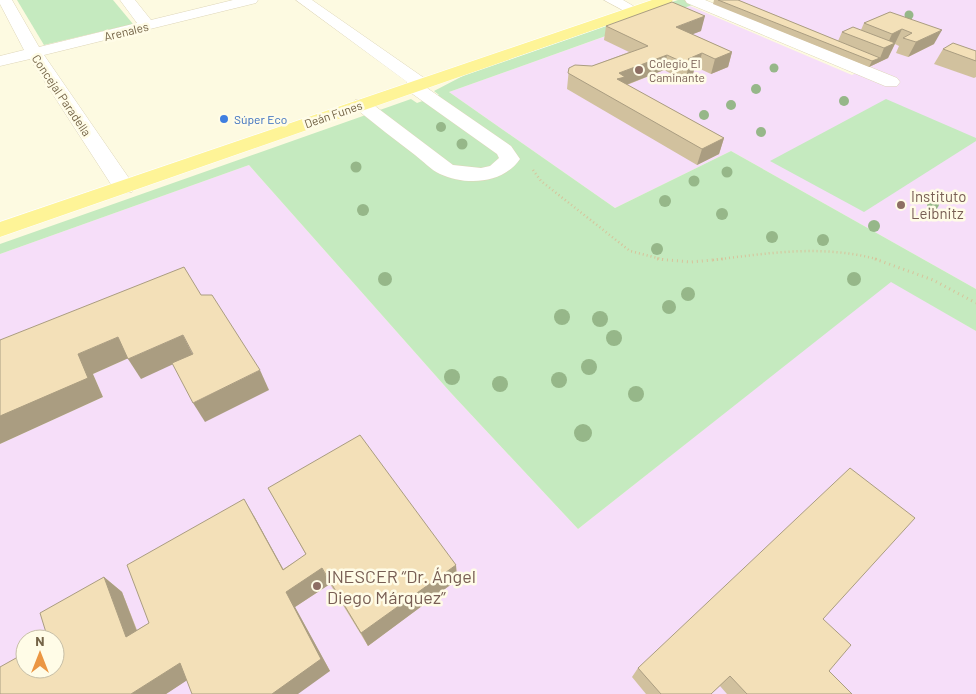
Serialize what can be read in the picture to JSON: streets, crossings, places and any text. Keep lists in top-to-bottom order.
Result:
{
  "streets": {
    "main road": ["Deán Funes"],
    "street": ["Arenales", "Concejal Paradella"]
  },
  "crossings": [
    ["Arenales", "Concejal Paradella"],
    ["Concejal Paradella", "Deán Funes"]
  ],
  "places": [
    "Colegio El Caminante",
    "Súper Eco",
    "Instituto Leibnitz",
    "INESCER “Dr. Ángel Diego Márquez”"
  ],
  "north": "top"
}
